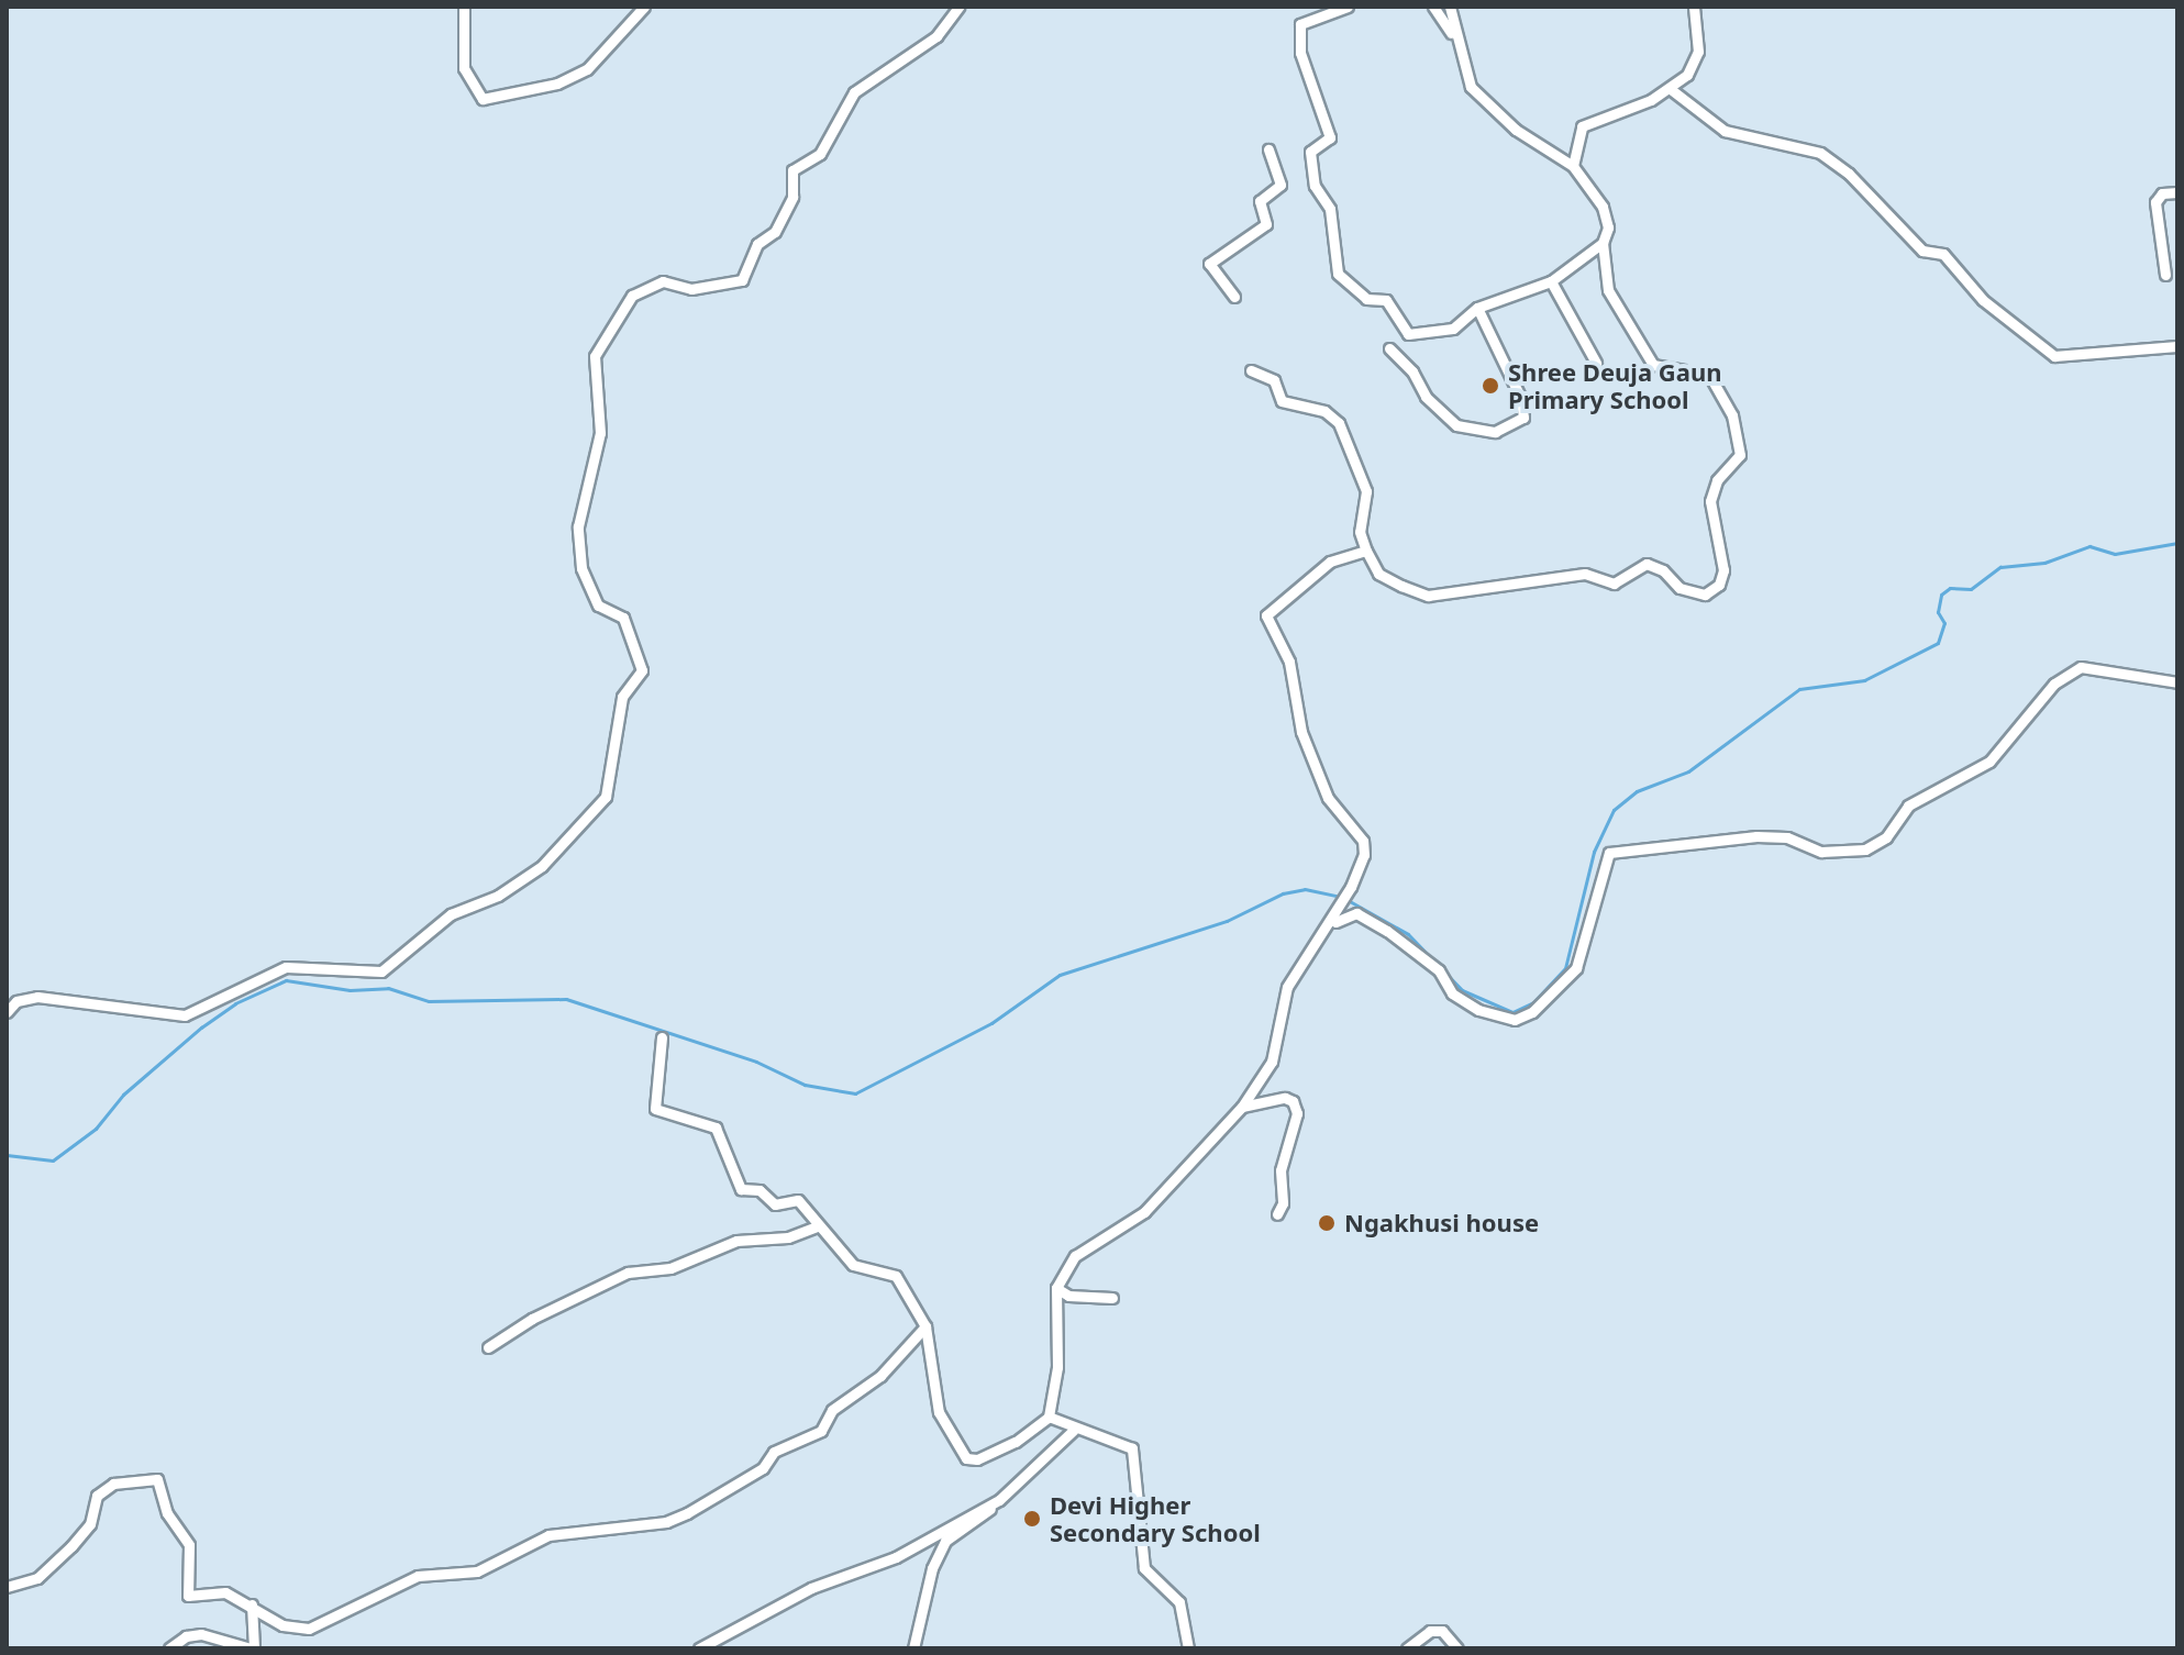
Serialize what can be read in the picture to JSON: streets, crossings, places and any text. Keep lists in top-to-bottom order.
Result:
{
  "places": ["Shree Deuja Gaun Primary School", "Ngakhusi house", "Devi Higher Secondary School"]
}
